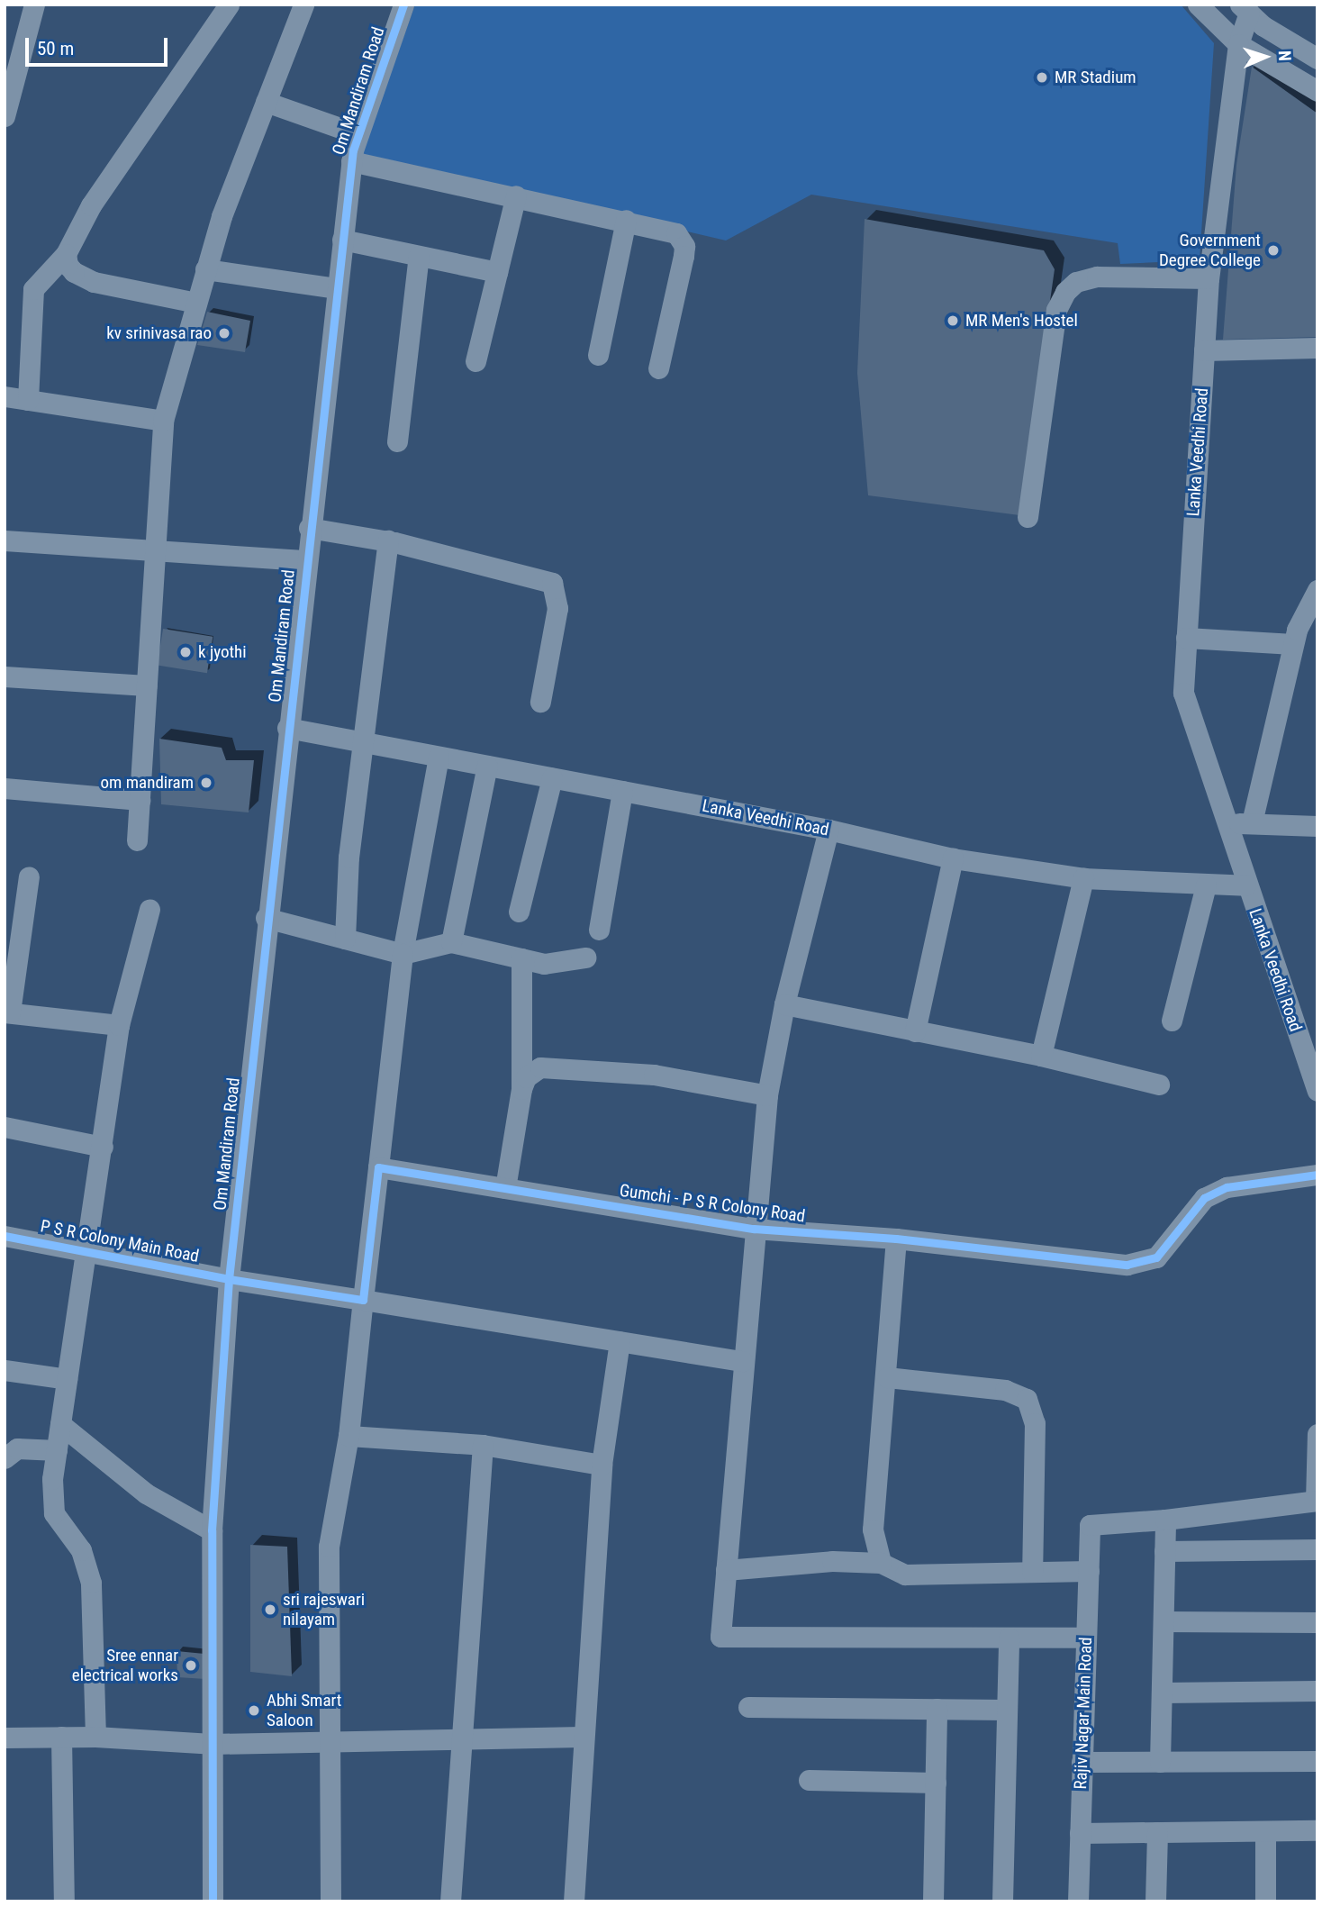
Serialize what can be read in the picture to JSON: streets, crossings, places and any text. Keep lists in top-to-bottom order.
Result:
{
  "streets": {
    "street": [
      "Om Mandiram Road",
      "Lanka Veedhi Road",
      "Gumchi - P S R Colony Road",
      "P S R Colony Main Road",
      "Rajiv Nagar Main Road"
    ]
  },
  "crossings": [
    ["Om Mandiram Road", "Lanka Veedhi Road"],
    ["Om Mandiram Road", "P S R Colony Main Road"]
  ],
  "places": [
    "MR Stadium",
    "Government Degree College",
    "MR Men's Hostel",
    "kv srinivasa rao",
    "k jyothi",
    "om mandiram",
    "sri rajeswari nilayam",
    "Sree ennar electrical works",
    "Abhi Smart Saloon"
  ],
  "scale_bar": "50 m",
  "north": "right"
}
